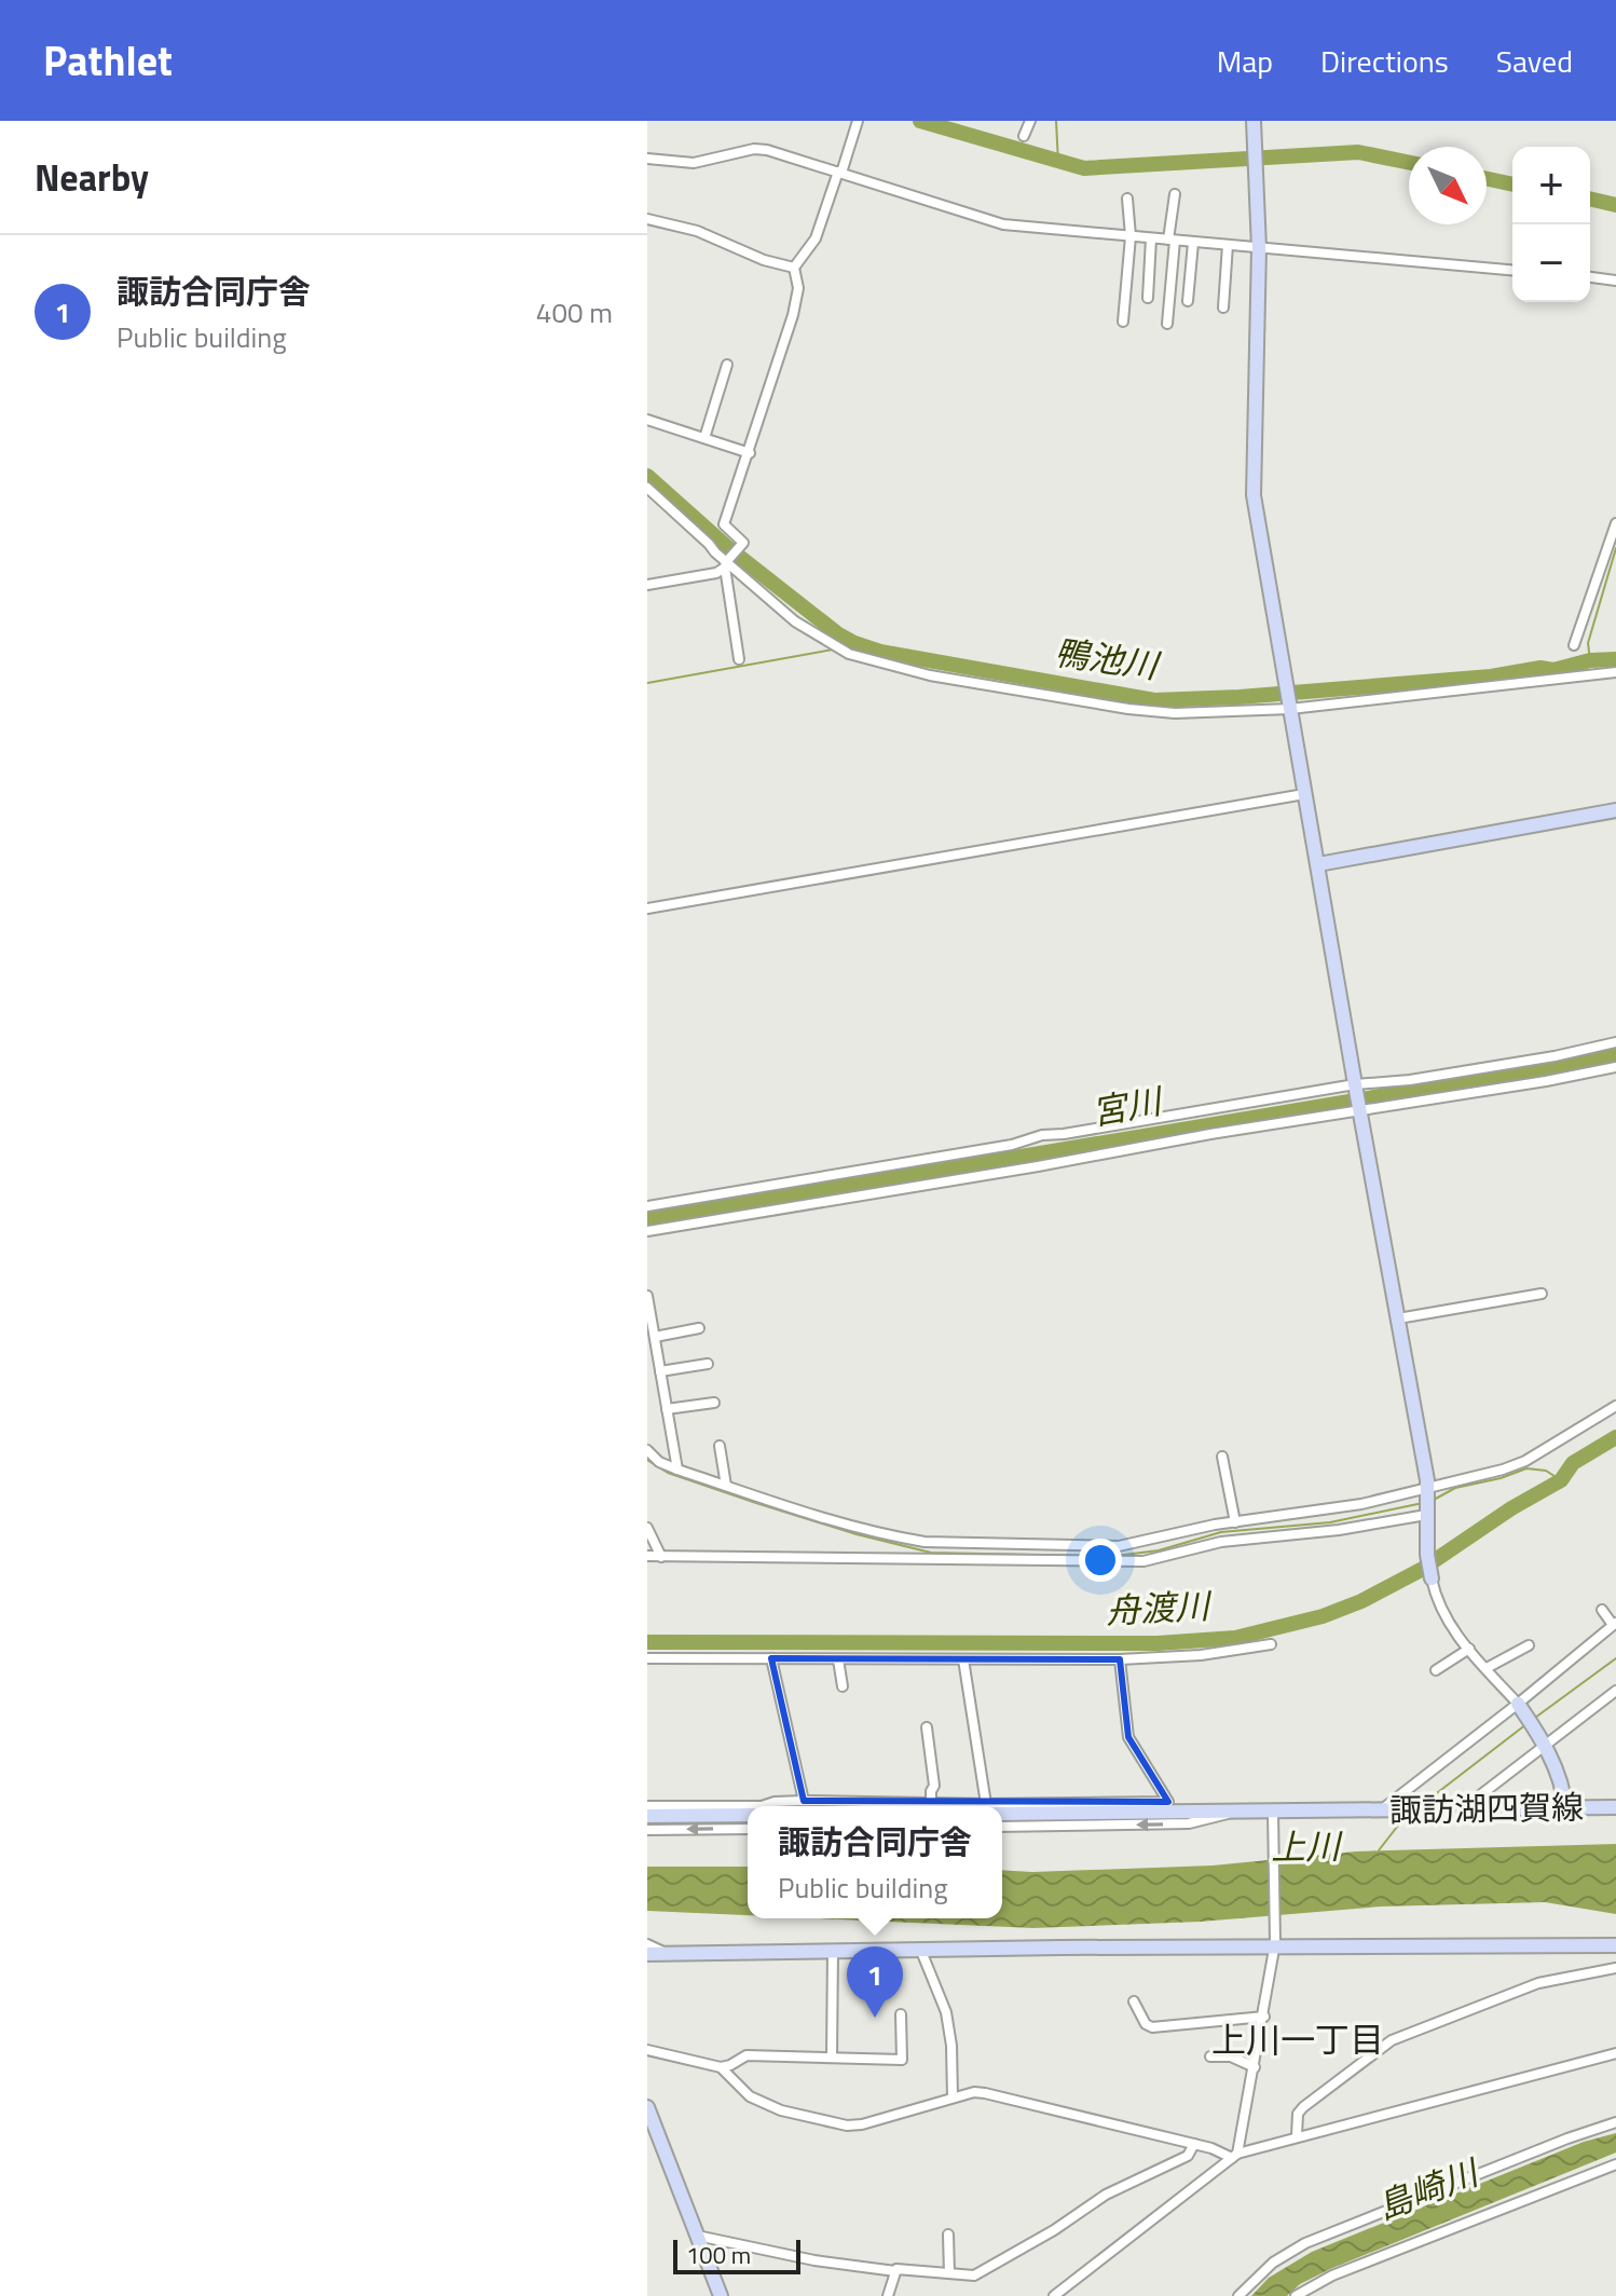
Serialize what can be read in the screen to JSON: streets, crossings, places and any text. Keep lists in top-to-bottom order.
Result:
{
  "streets": {
    "street": ["諏訪湖四賀線"]
  },
  "districts": ["上川一丁目"],
  "water": [
    "鴨池川",
    "宮川",
    "舟渡川",
    "上川",
    "島崎川"
  ],
  "scale_bar": "100 m",
  "north": "bottom right",
  "page": {
    "header": "Pathlet",
    "nav": ["Map", "Directions", "Saved"],
    "heading": "Nearby",
    "map_buttons": ["+", "−"],
    "list": [
      {
        "mark": "1",
        "name": "諏訪合同庁舎",
        "note": "Public building",
        "value": "400 m"
      }
    ],
    "popup": ["諏訪合同庁舎", "Public building"],
    "pins": "1",
    "scale": "100 m"
  }
}
